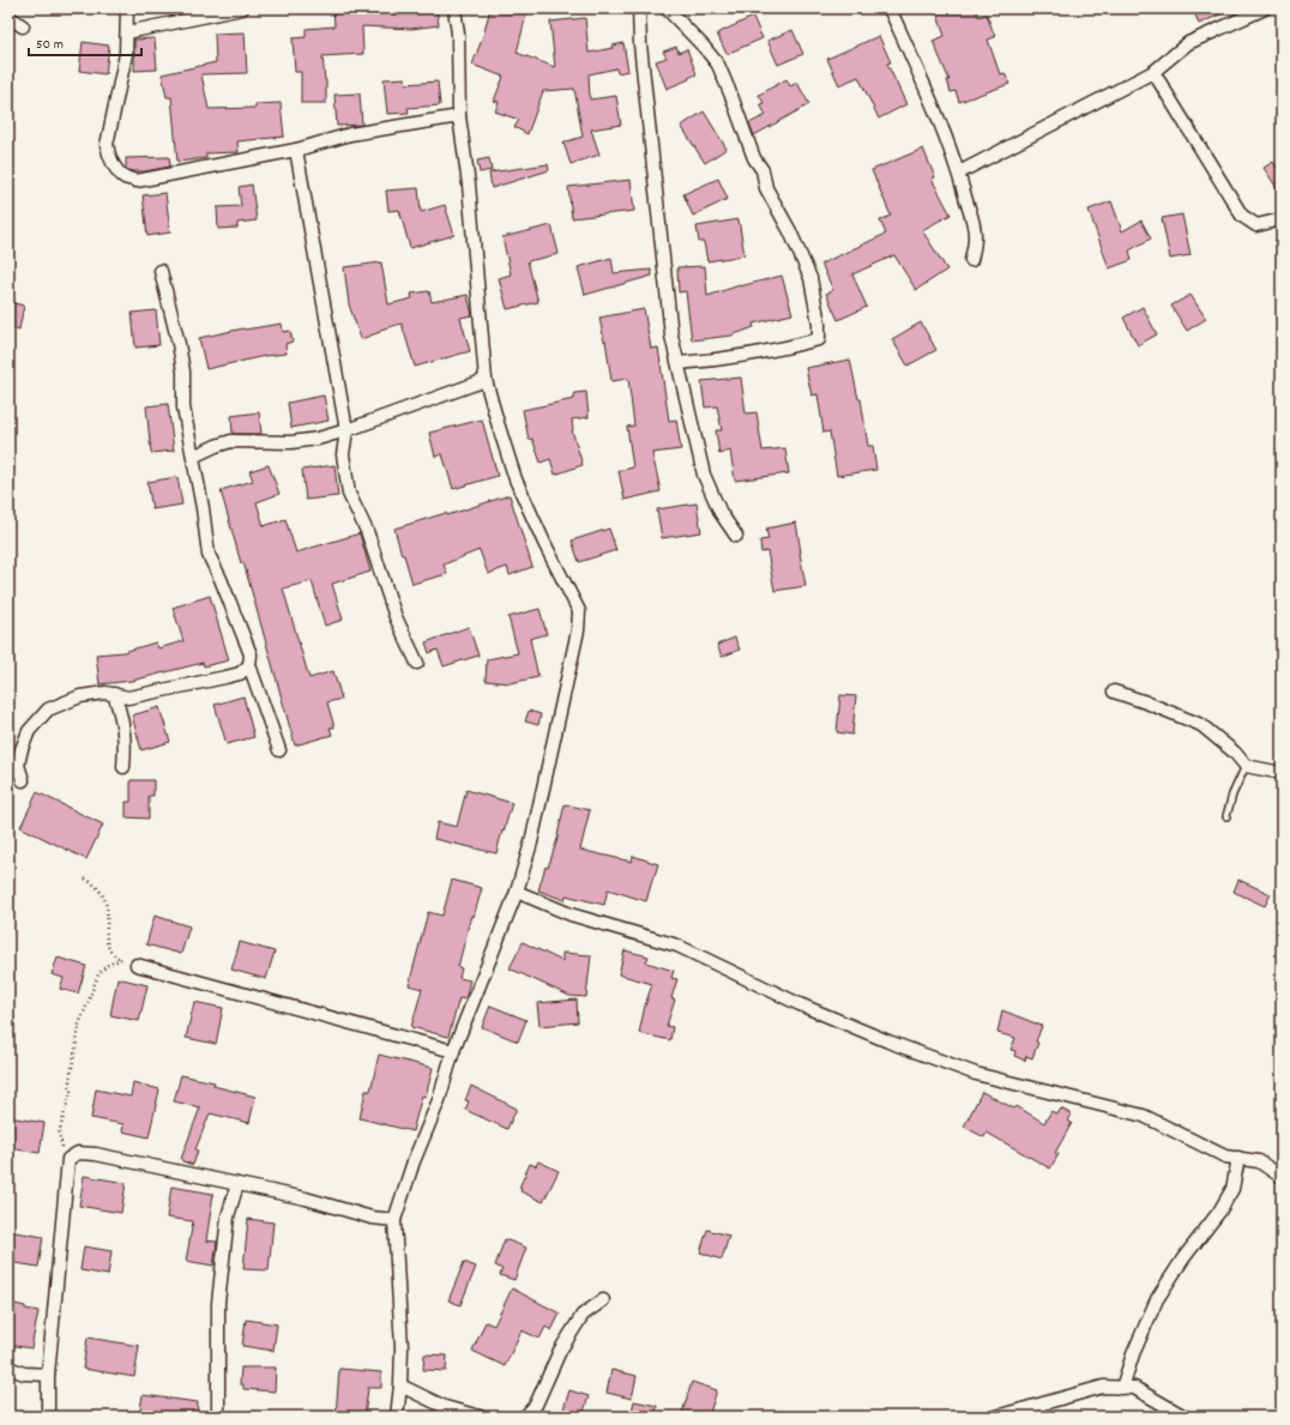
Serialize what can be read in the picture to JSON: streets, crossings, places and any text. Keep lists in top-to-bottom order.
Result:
{
  "scale_bar": "50 m"
}
